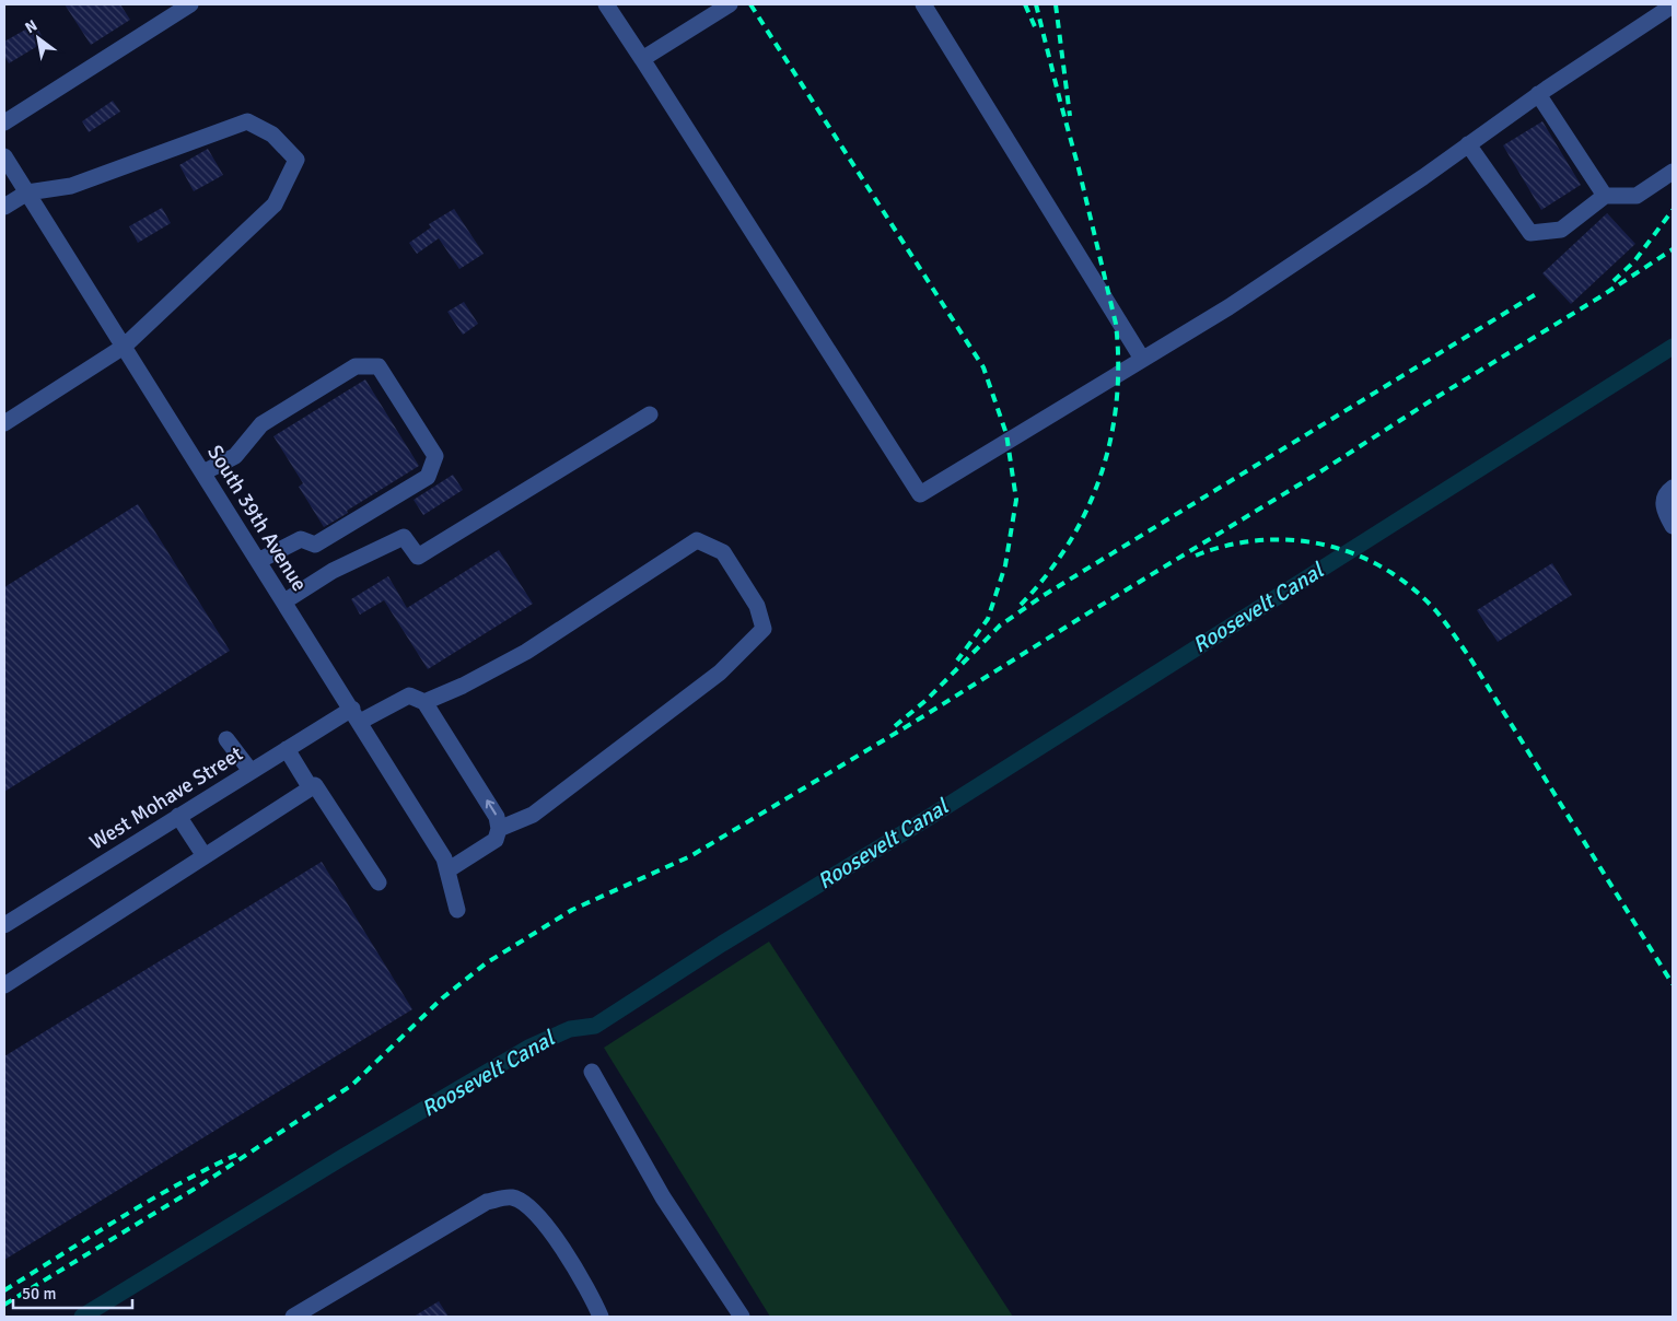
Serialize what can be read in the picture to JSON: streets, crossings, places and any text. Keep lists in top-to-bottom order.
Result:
{
  "streets": {
    "street": ["South 39th Avenue", "West Mohave Street"]
  },
  "crossings": [
    ["South 39th Avenue", "West Mohave Street"]
  ],
  "water": ["Roosevelt Canal"],
  "scale_bar": "50 m",
  "north": "top left"
}
